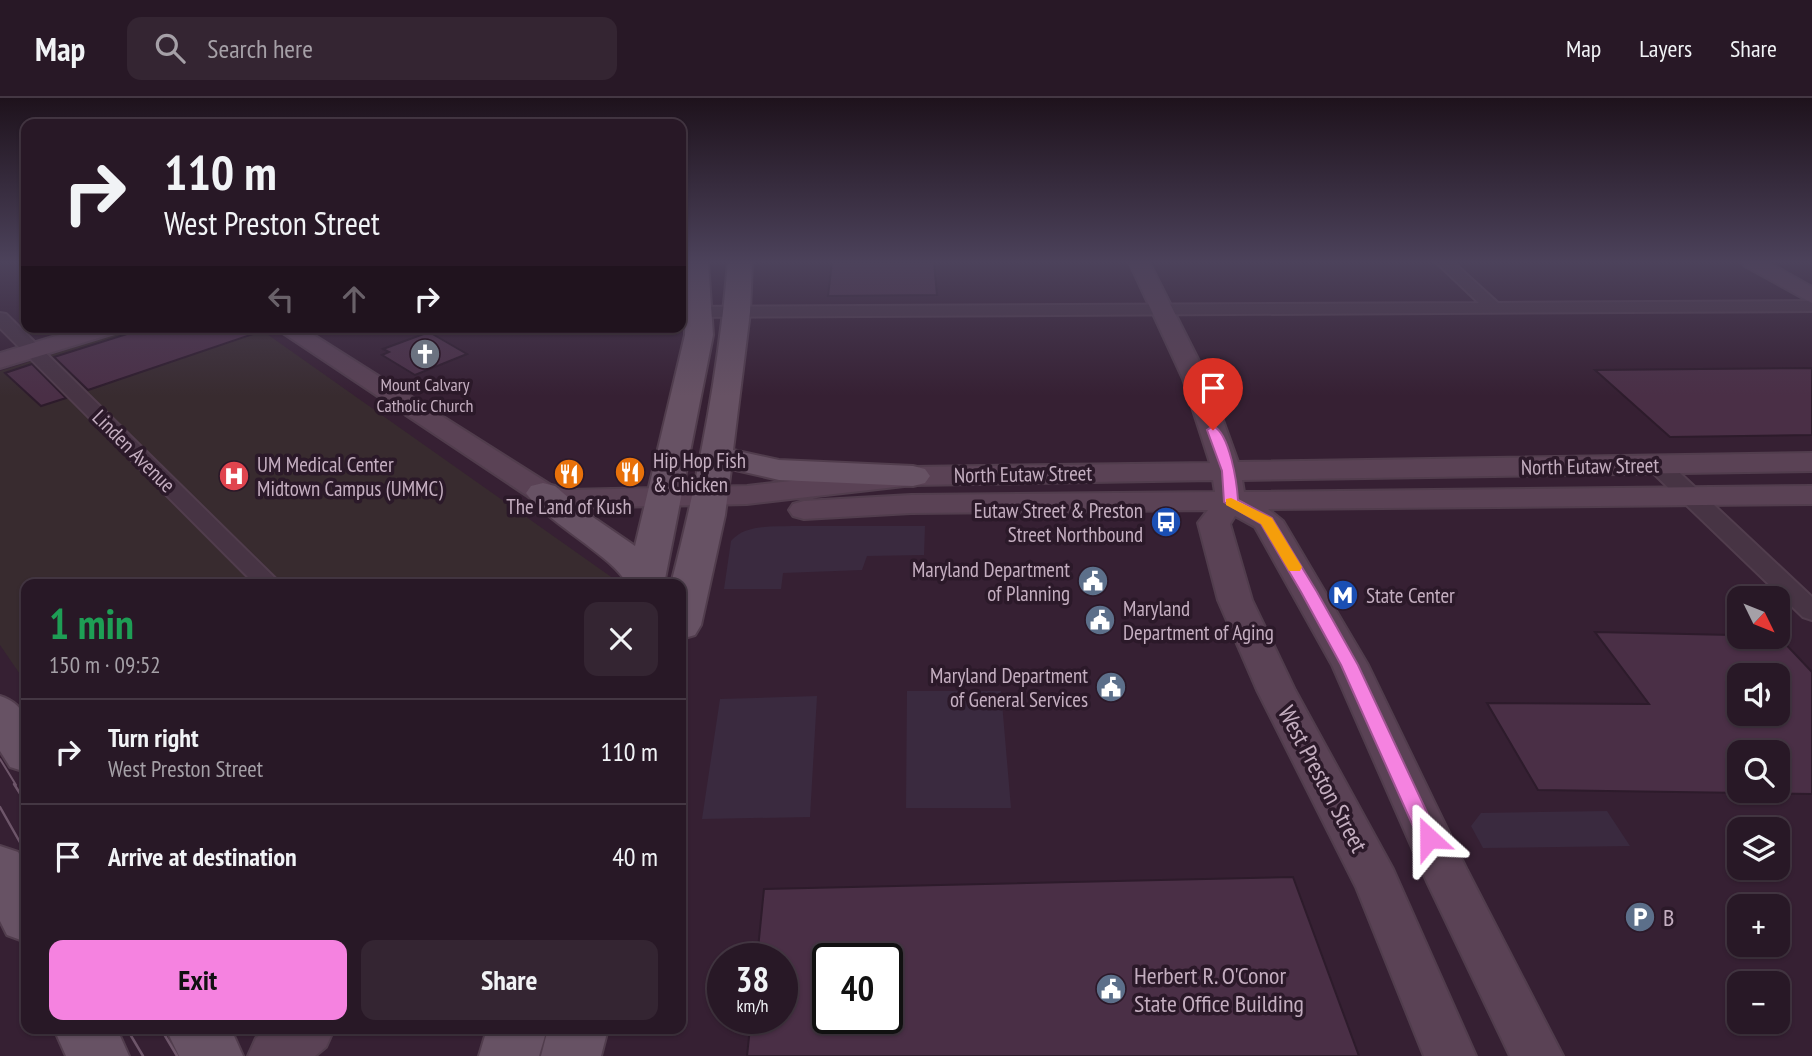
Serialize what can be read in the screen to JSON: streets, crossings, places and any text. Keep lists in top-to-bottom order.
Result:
{
  "streets": {
    "street": ["Linden Avenue", "North Eutaw Street", "West Preston Street"]
  },
  "crossings": [
    ["North Eutaw Street", "West Preston Street"]
  ],
  "places": {
    "church": ["Mount Calvary Catholic Church"],
    "restaurant": ["Hip Hop Fish & Chicken", "The Land of Kush"],
    "hospital": ["UM Medical Center Midtown Campus (UMMC)"],
    "bus stop": ["Eutaw Street & Preston Street Northbound"],
    "public building": [
      "Maryland Department of Planning",
      "Maryland Department of Aging",
      "Maryland Department of General Services",
      "Herbert R. O'Conor State Office Building"
    ],
    "metro station": ["State Center"],
    "parking": ["B"]
  },
  "north": "bottom right",
  "page": {
    "header": "Map",
    "search": "Search here",
    "nav": ["Map", "Layers", "Share"],
    "turn": ["110 m", "West Preston Street"],
    "heading": ["1 min", "150 m · 09:52"],
    "map_buttons": ["+", "−"],
    "list": [
      {
        "name": "Turn right",
        "note": "West Preston Street",
        "value": "110 m"
      },
      {
        "name": "Arrive at destination",
        "value": "40 m"
      }
    ],
    "buttons": ["Exit", "Share"],
    "speed": "38 km/h",
    "limit": "40"
  }
}
